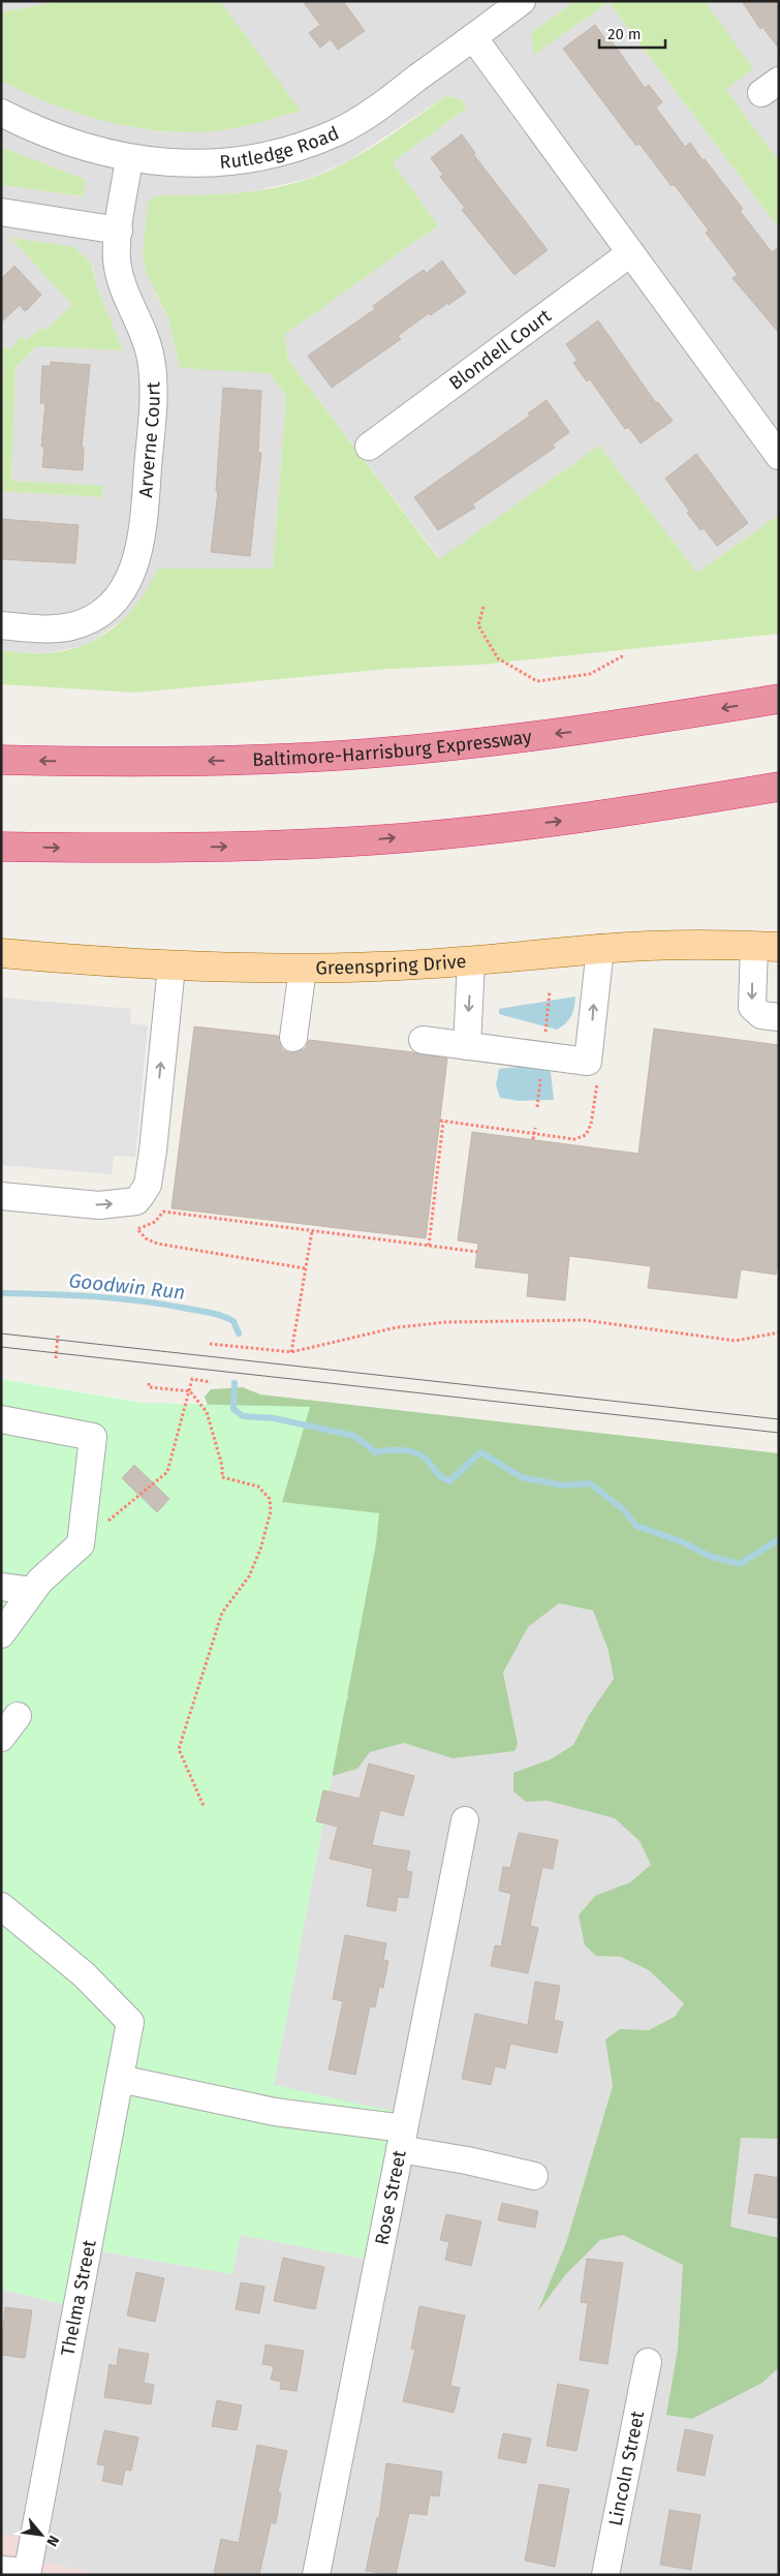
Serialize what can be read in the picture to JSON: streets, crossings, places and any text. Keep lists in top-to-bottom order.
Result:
{
  "streets": {
    "highway": ["Baltimore-Harrisburg Expressway"],
    "main road": ["Greenspring Drive"],
    "street": [
      "Rutledge Road",
      "Blondell Court",
      "Arverne Court",
      "Rose Street",
      "Thelma Street",
      "Lincoln Street"
    ]
  },
  "crossings": [
    ["Rutledge Road", "Arverne Court"]
  ],
  "water": ["Goodwin Run"],
  "scale_bar": "20 m",
  "north": "bottom right"
}
